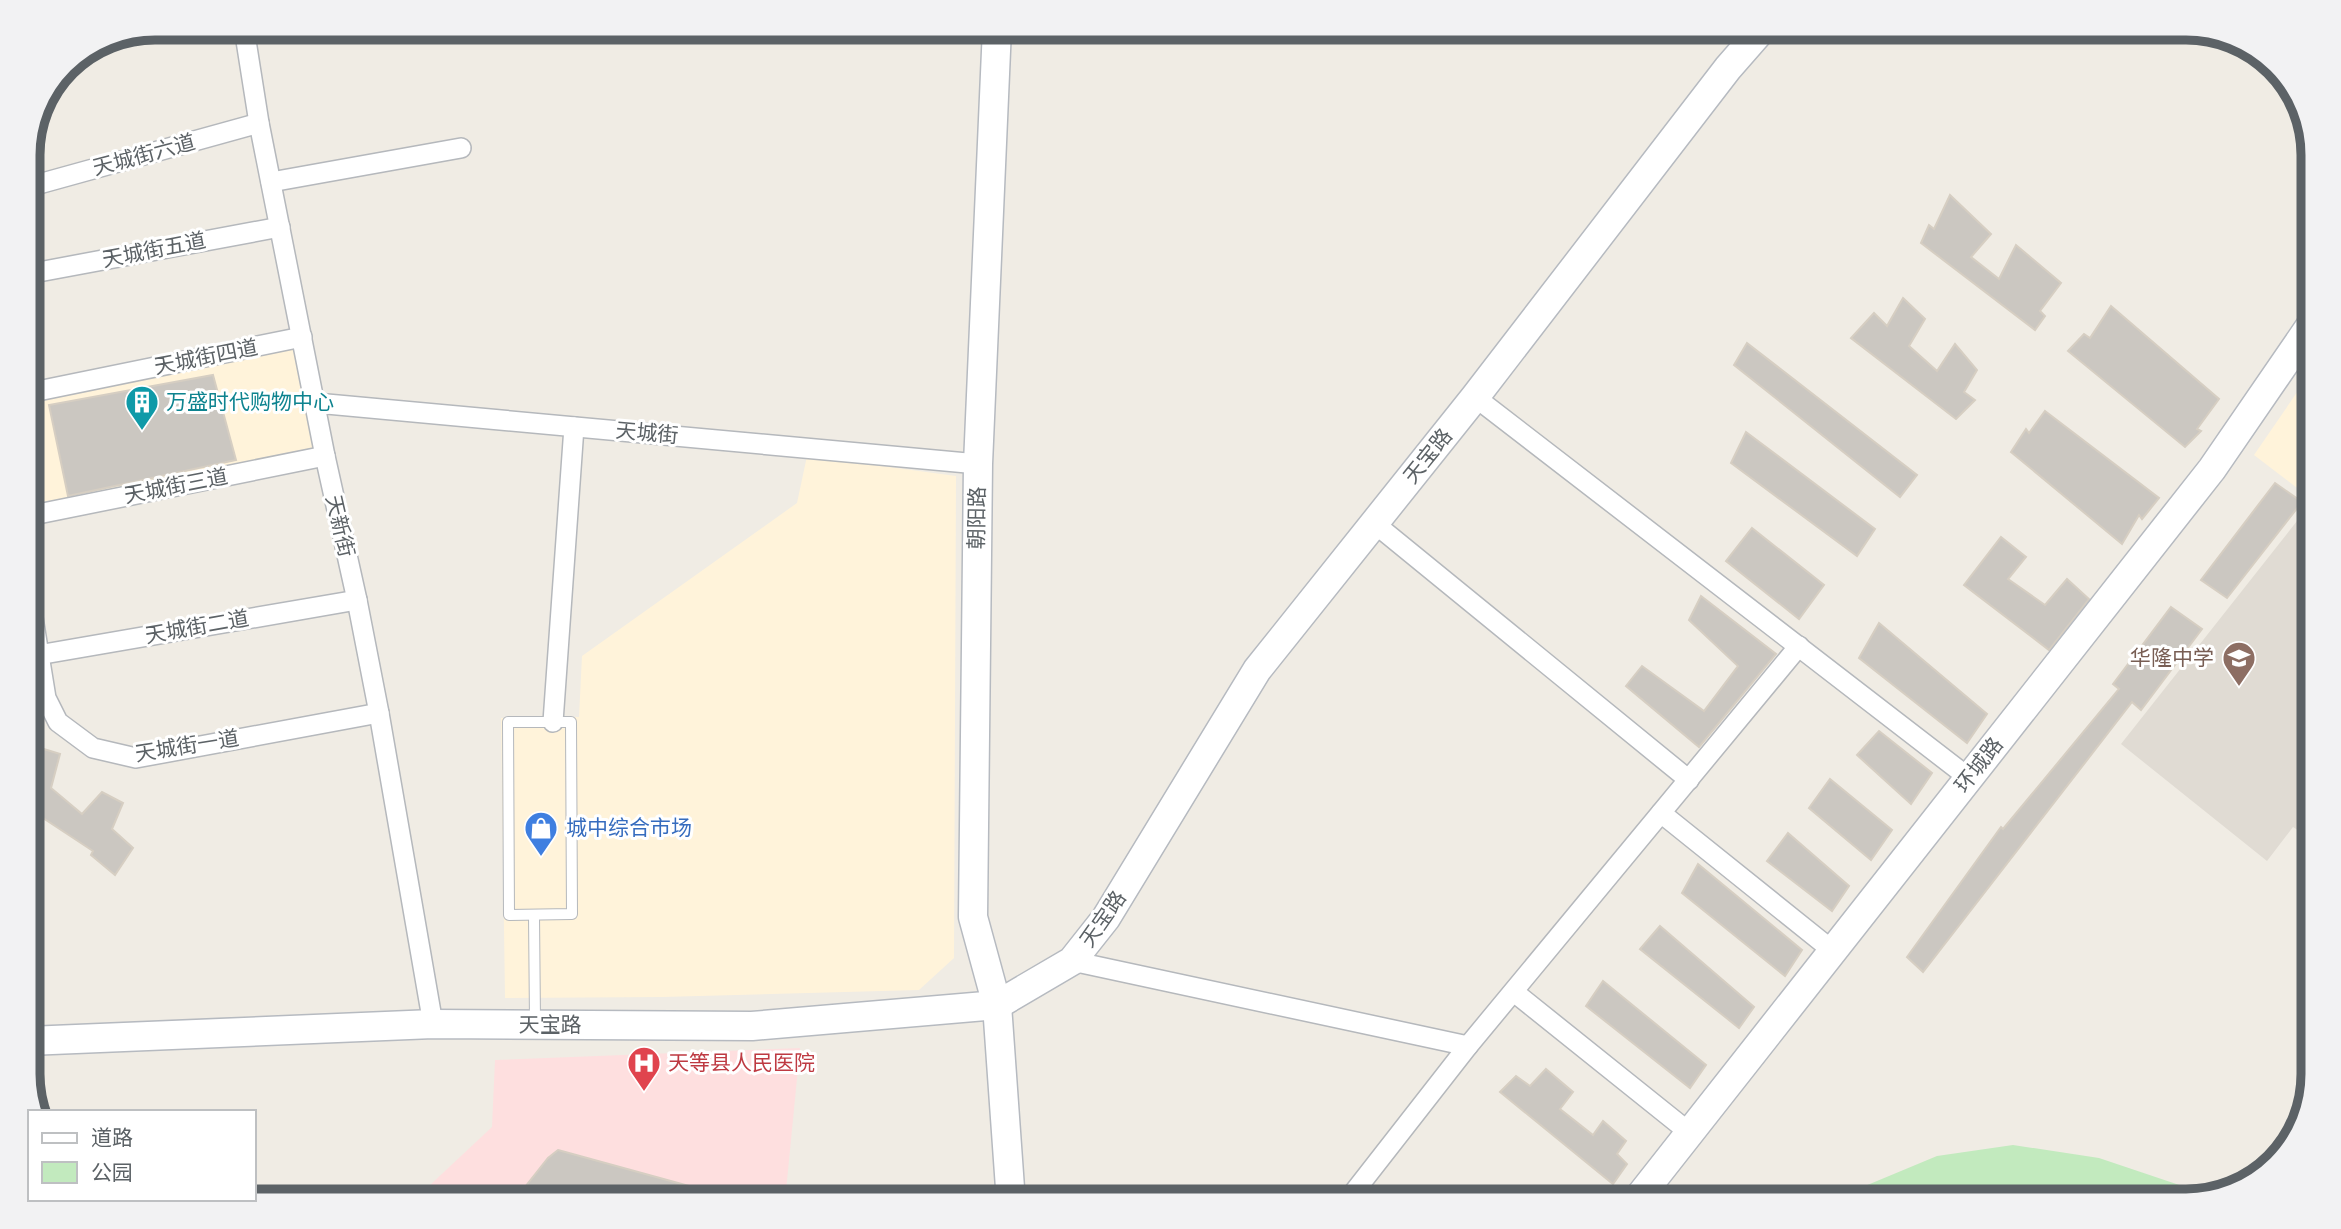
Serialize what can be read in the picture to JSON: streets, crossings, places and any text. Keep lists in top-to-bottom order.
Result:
{
  "streets": {
    "main road": ["天宝路", "朝阳路", "环城路"],
    "street": [
      "天城街六道",
      "天城街五道",
      "天城街四道",
      "天城街",
      "天城街三道",
      "天新街",
      "天城街二道",
      "天城街一道"
    ]
  },
  "crossings": [
    ["天城街六道", "天新街"],
    ["天城街五道", "天新街"],
    ["天城街四道", "天新街"],
    ["天城街", "朝阳路"],
    ["天城街", "天新街"],
    ["天宝路", "朝阳路"],
    ["天宝路", "天新街"],
    ["天城街三道", "天新街"],
    ["天新街", "天城街二道"],
    ["天新街", "天城街一道"]
  ],
  "places": {
    "building": ["万盛时代购物中心"],
    "school or university": ["华隆中学"],
    "shop": ["城中综合市场"],
    "hospital": ["天等县人民医院"]
  },
  "legend": ["道路", "公园"]
}
